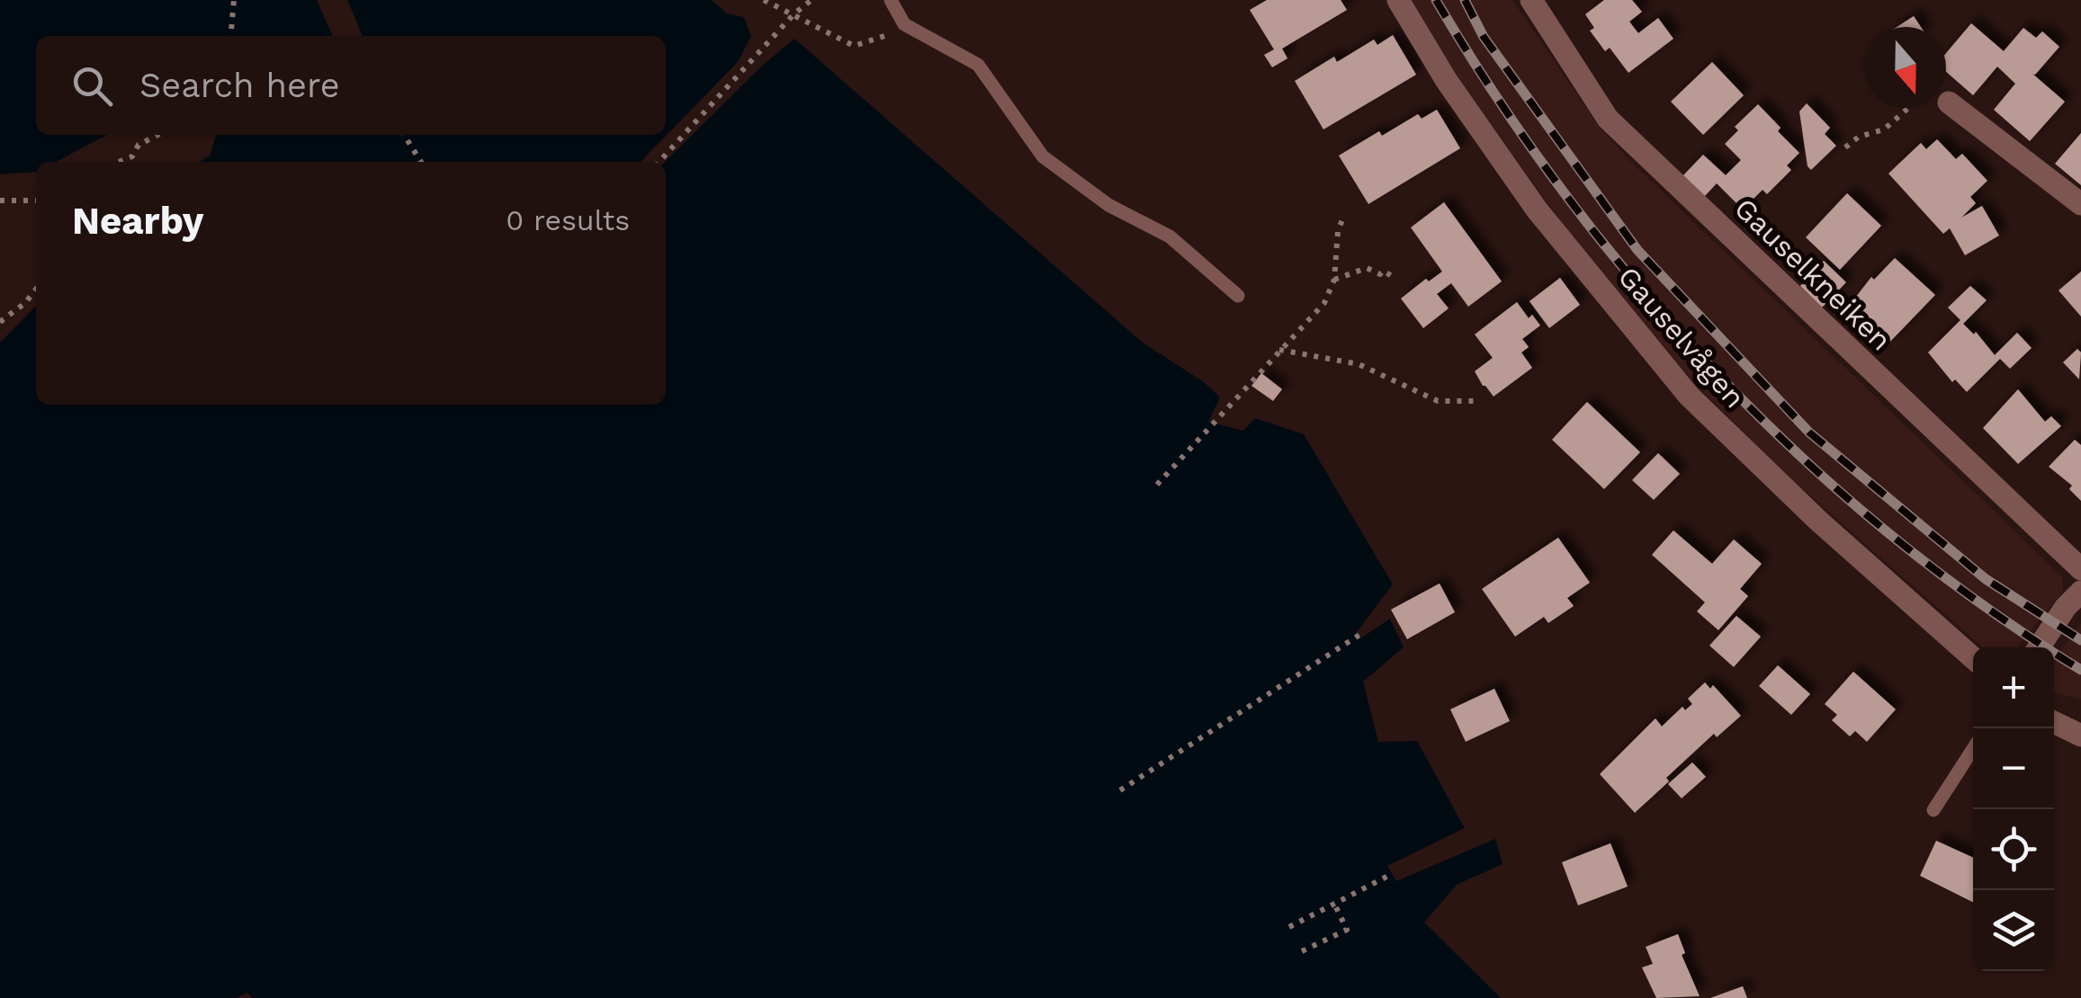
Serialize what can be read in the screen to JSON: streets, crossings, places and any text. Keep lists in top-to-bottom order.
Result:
{
  "streets": {
    "street": ["Gauselkneiken", "Gauselvågen"]
  },
  "north": "bottom",
  "page": {
    "search": "Search here",
    "heading": ["Nearby", "0 results"],
    "map_buttons": ["+", "−"]
  }
}
